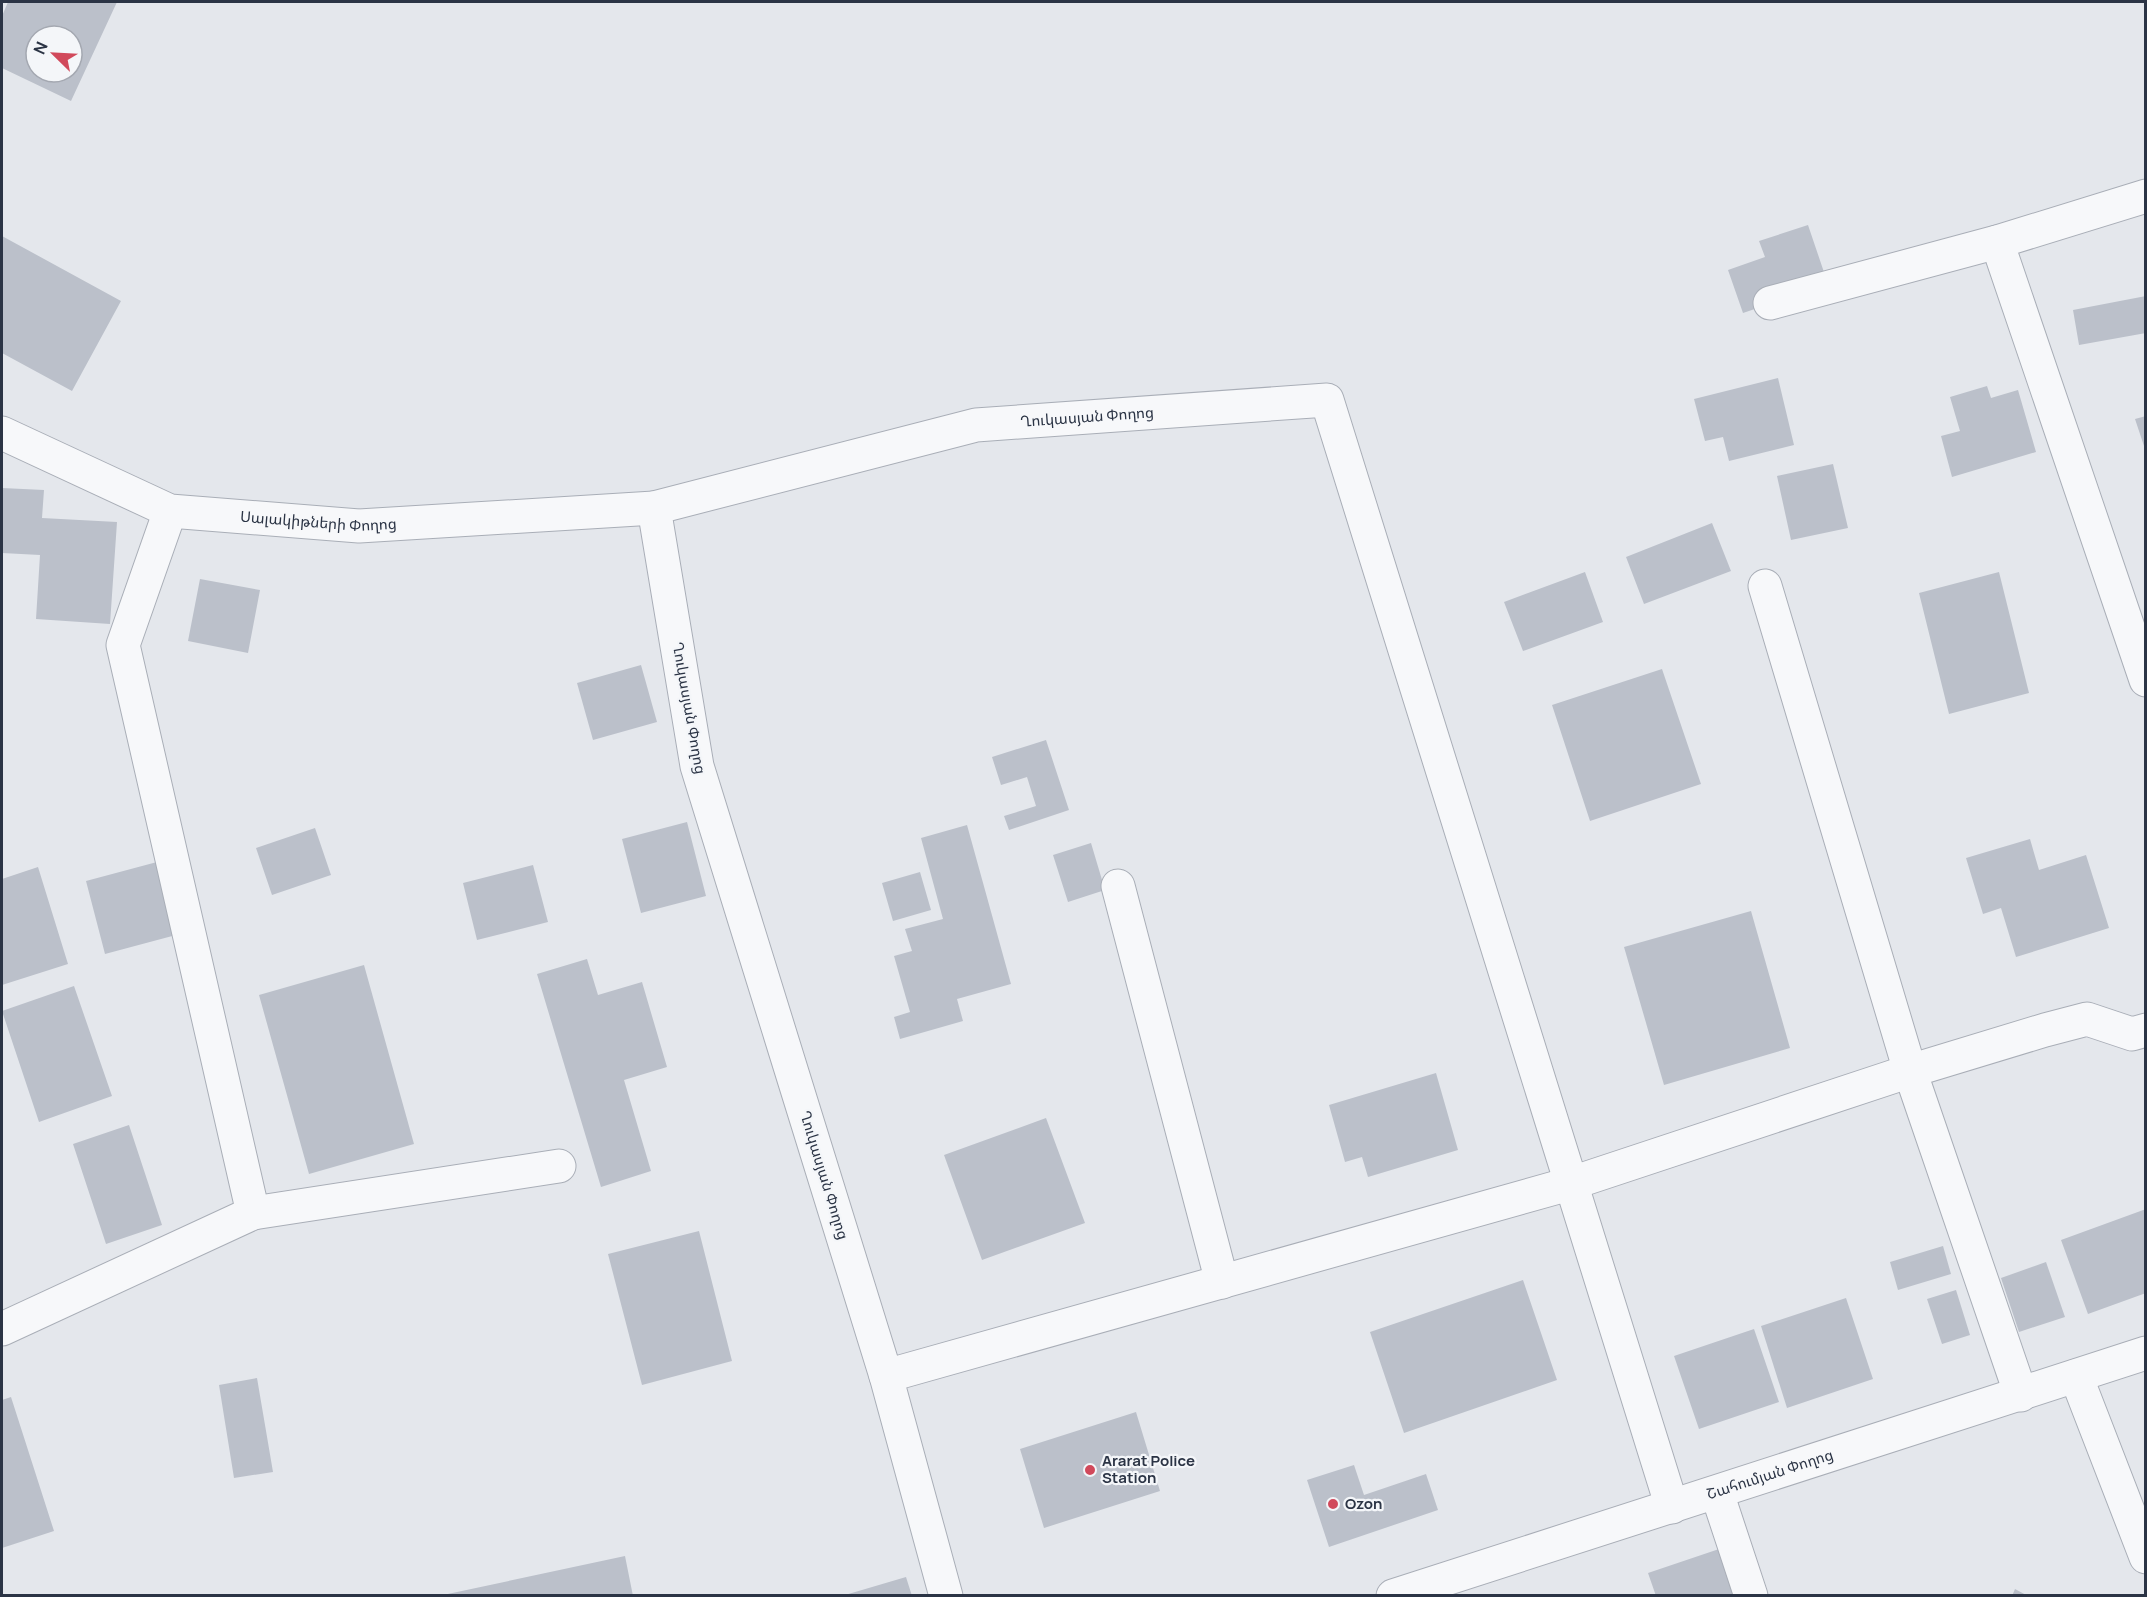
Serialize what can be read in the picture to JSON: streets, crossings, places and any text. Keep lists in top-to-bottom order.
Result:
{
  "streets": {
    "street": ["Ղուկասյան Փողոց", "Սալակիթների Փողոց", "Շահումյան Փողոց"]
  },
  "crossings": [
    ["Ղուկասյան Փողոց", "Սալակիթների Փողոց"]
  ],
  "places": ["Ararat Police Station", "Ozon"],
  "north": "top left"
}
